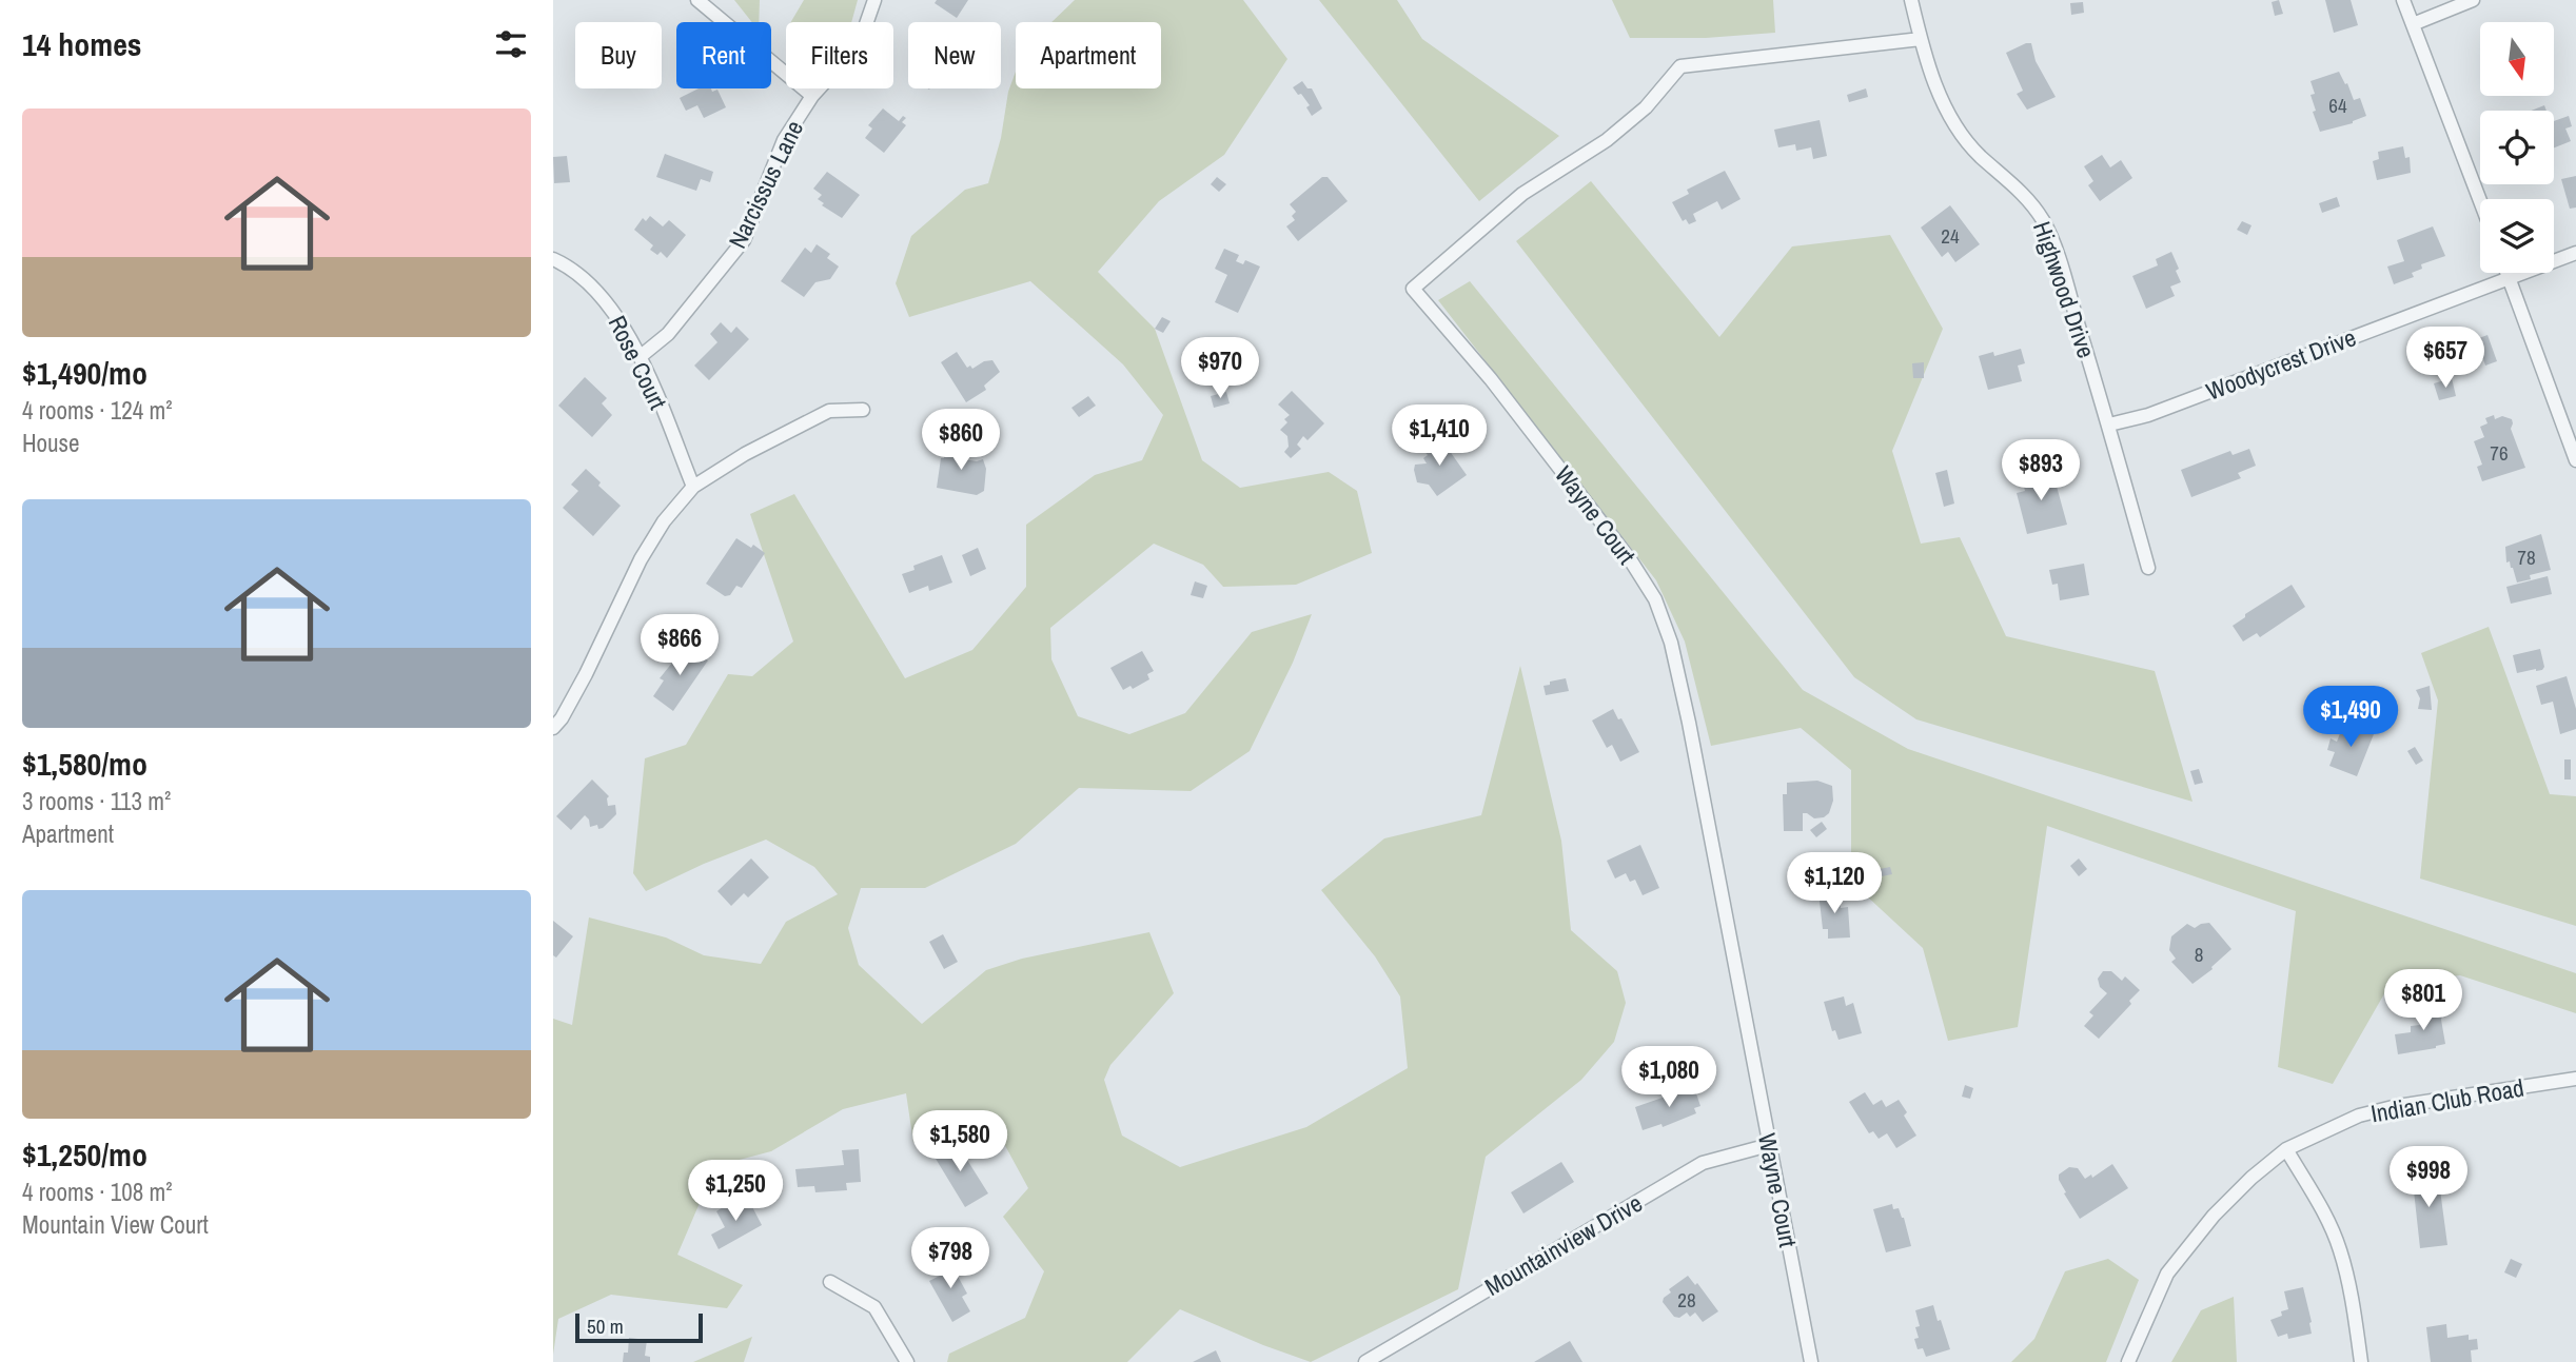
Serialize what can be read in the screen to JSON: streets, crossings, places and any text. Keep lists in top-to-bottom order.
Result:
{
  "streets": {
    "street": [
      "Narcissus Lane",
      "Highwood Drive",
      "Rose Court",
      "Woodycrest Drive",
      "Wayne Court",
      "Indian Club Road",
      "Mountainview Drive"
    ]
  },
  "crossings": [
    ["Narcissus Lane", "Rose Court"],
    ["Highwood Drive", "Woodycrest Drive"],
    ["Highwood Drive", "Wayne Court"],
    ["Wayne Court", "Mountainview Drive"]
  ],
  "house_numbers": [
    "64",
    "24",
    "76",
    "78",
    "8",
    "28"
  ],
  "scale_bar": "50 m",
  "north": "bottom",
  "page": {
    "heading": "14 homes",
    "chip": [
      "Buy",
      "Rent",
      "Filters",
      "New",
      "Apartment"
    ],
    "list": [
      {
        "name": "$1,490/mo",
        "note": "4 rooms · 124 m² · House"
      },
      {
        "name": "$1,580/mo",
        "note": "3 rooms · 113 m² · Apartment"
      },
      {
        "name": "$1,250/mo",
        "note": "4 rooms · 108 m² · Mountain View Court"
      }
    ],
    "price": [
      "$657",
      "$970",
      "$1,410",
      "$860",
      "$893",
      "$866",
      "$1,490",
      "$1,120",
      "$801",
      "$1,080",
      "$1,580",
      "$998",
      "$1,250",
      "$798"
    ],
    "scale": "50 m"
  }
}
